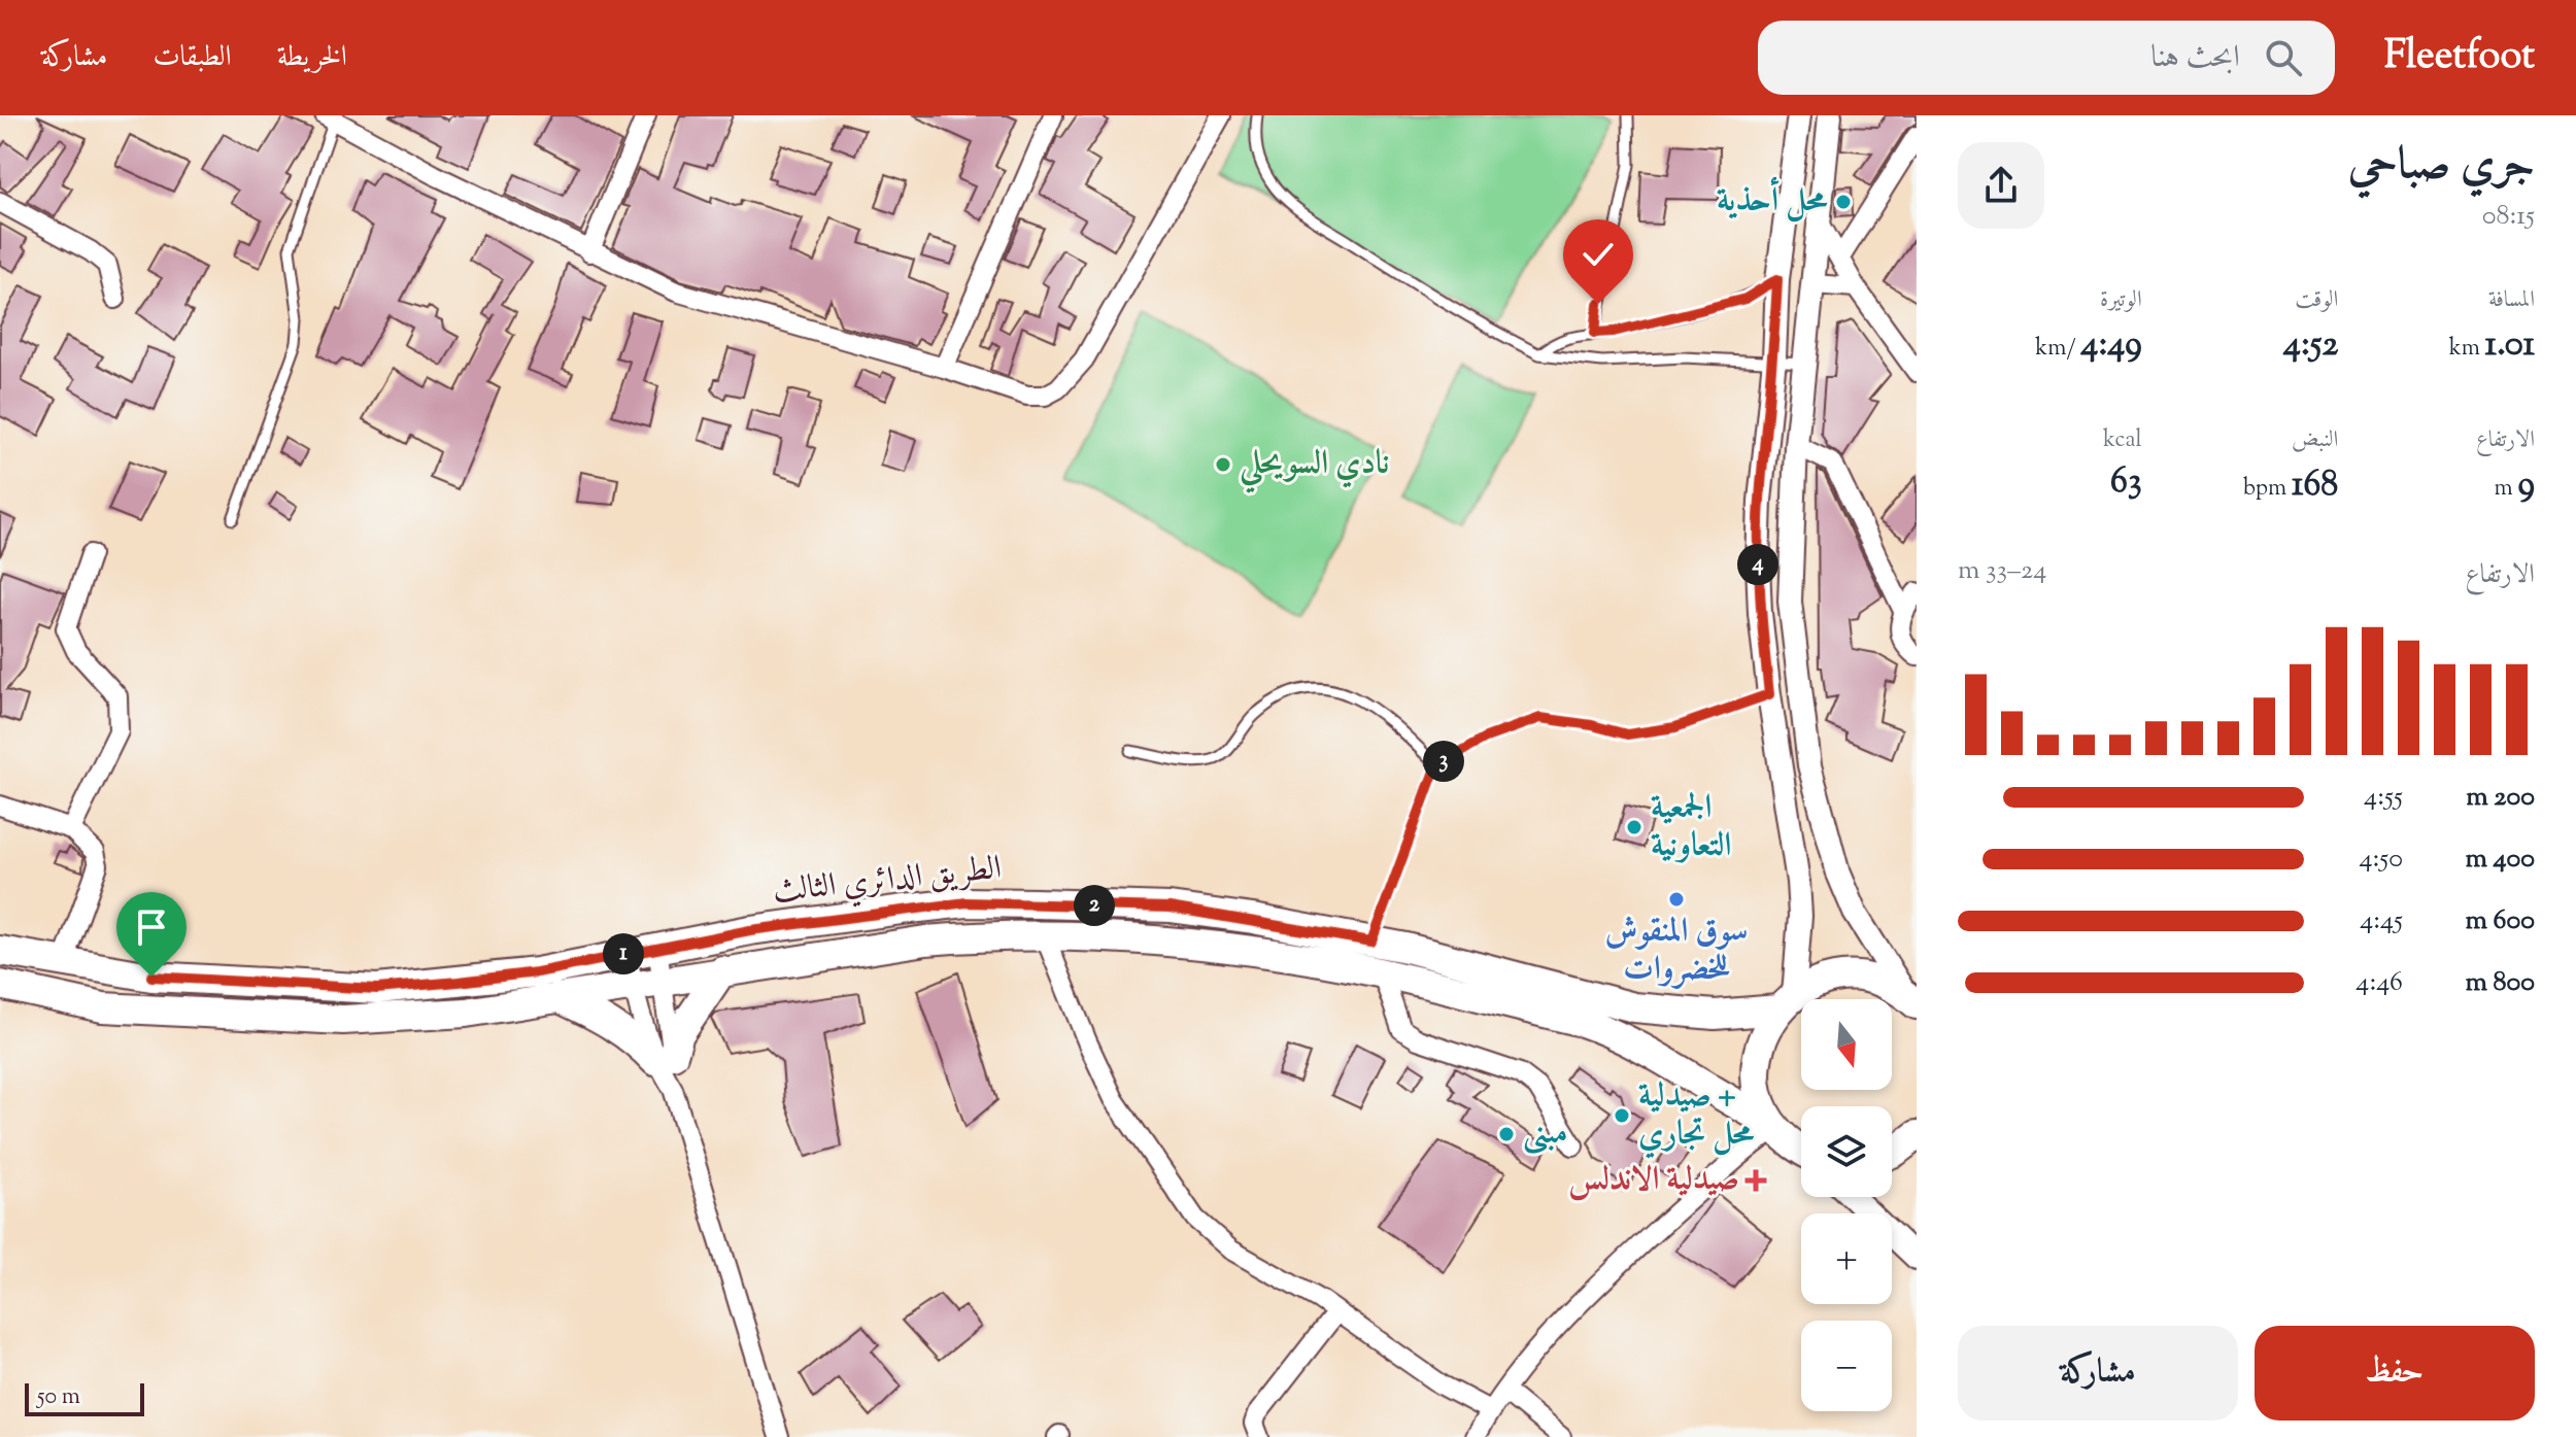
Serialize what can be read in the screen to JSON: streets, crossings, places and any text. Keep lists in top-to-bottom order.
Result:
{
  "streets": {
    "main road": ["الطريق الدائري الثالث"]
  },
  "places": {
    "other": [
      "محل أحذية",
      "نادي السويحلي",
      "الجمعية التعاونية",
      "سوق المنقوش للخضروات",
      "صيدلية + محل تجاري",
      "مبنى"
    ],
    "health": ["صيدلية الاندلس"]
  },
  "scale_bar": "50 m",
  "north": "bottom",
  "page": {
    "header": "Fleetfoot",
    "search": "ابحث هنا",
    "nav": ["الخريطة", "الطبقات", "مشاركة"],
    "heading": ["جري صباحي", "08:15"],
    "stats": [
      ["المسافة", "1.01 km"],
      ["الوقت", "4:52"],
      ["الوتيرة", "4:49 /km"],
      ["الارتفاع", "9 m"],
      ["النبض", "168 bpm"],
      ["kcal", "63"]
    ],
    "chart": ["الارتفاع", "24–33 m"],
    "pins": [
      "4",
      "3",
      "2",
      "1"
    ],
    "list": [
      {
        "name": "200 m",
        "note": "4:55"
      },
      {
        "name": "400 m",
        "note": "4:50"
      },
      {
        "name": "600 m",
        "note": "4:45"
      },
      {
        "name": "800 m",
        "note": "4:46"
      }
    ],
    "map_buttons": ["+", "−"],
    "buttons": ["حفظ", "مشاركة"],
    "scale": "50 m"
  }
}
